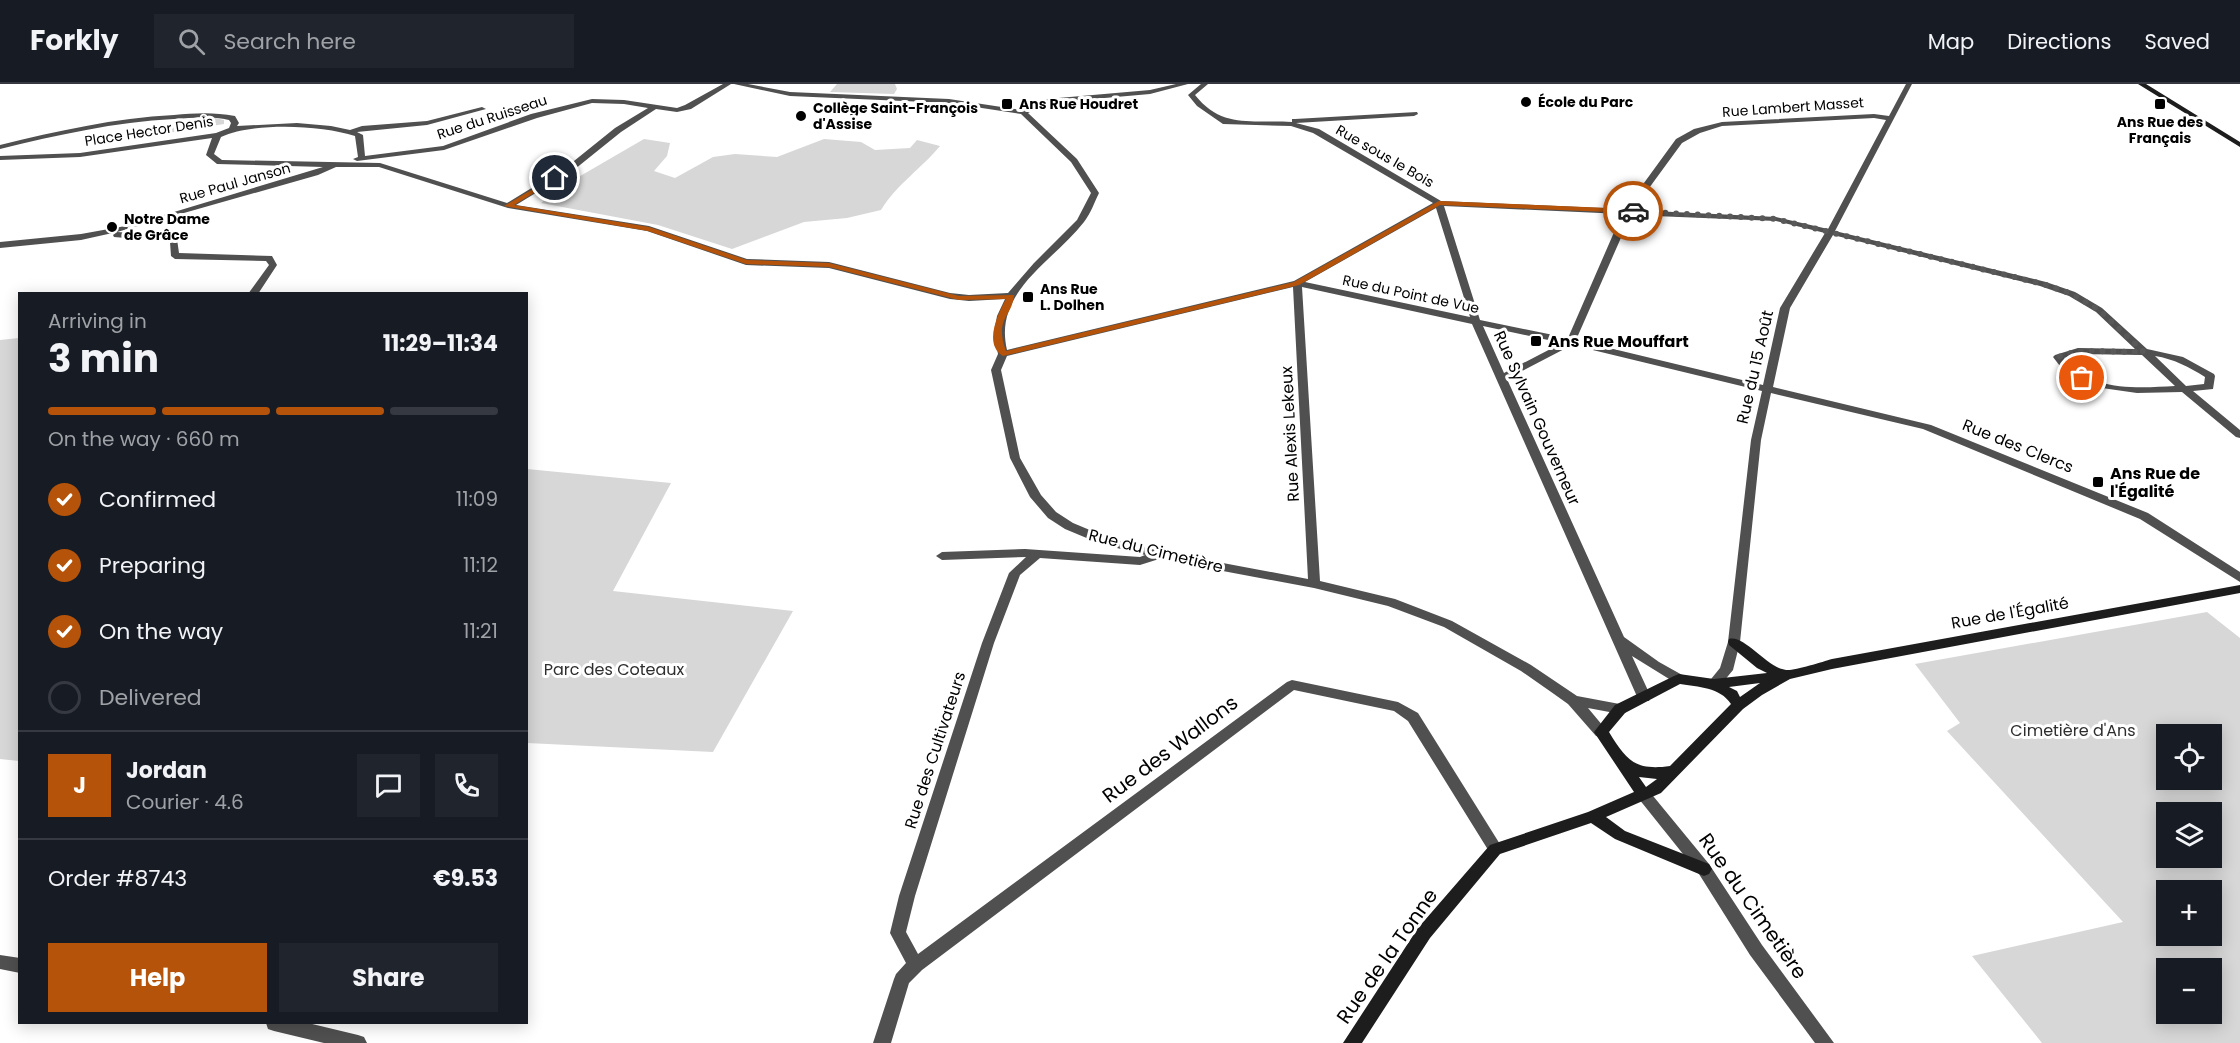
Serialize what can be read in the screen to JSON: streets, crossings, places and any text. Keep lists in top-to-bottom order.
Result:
{
  "streets": {
    "street": [
      "Rue Lambert Masset",
      "Rue du Ruisseau",
      "Place Hector Denis",
      "Rue sous le Bois",
      "Rue Paul Janson",
      "Rue du Point de Vue",
      "Rue du 15 Août",
      "Rue Sylvain Gouverneur",
      "Rue Alexis Lekeux",
      "Rue des Clercs",
      "Rue du Cimetière",
      "Rue de l'Égalité",
      "Rue des Wallons",
      "Rue des Cultivateurs",
      "Rue de la Tonne"
    ]
  },
  "crossings": [
    ["Rue Lambert Masset", "Rue sous le Bois"],
    ["Rue Lambert Masset", "Rue du Point de Vue"],
    ["Rue Lambert Masset", "Rue du 15 Août"],
    ["Rue du Ruisseau", "Place Hector Denis"],
    ["Rue du Ruisseau", "Rue Paul Janson"],
    ["Rue sous le Bois", "Rue du 15 Août"],
    ["Rue sous le Bois", "Rue Sylvain Gouverneur"],
    ["Rue du Point de Vue", "Rue du 15 Août"],
    ["Rue du Point de Vue", "Rue Sylvain Gouverneur"],
    ["Rue du Point de Vue", "Rue Alexis Lekeux"],
    ["Rue du Point de Vue", "Rue des Clercs"],
    ["Rue du 15 Août", "Rue des Clercs"],
    ["Rue du 15 Août", "Rue de l'Égalité"],
    ["Rue Alexis Lekeux", "Rue du Cimetière"],
    ["Rue du Cimetière", "Rue de l'Égalité"],
    ["Rue des Wallons", "Rue des Cultivateurs"],
    ["Rue des Wallons", "Rue de la Tonne"]
  ],
  "parks": ["Parc des Coteaux", "Cimetière d'Ans"],
  "places": {
    "other": ["École du Parc", "Collège Saint-François d'Assise", "Notre Dame de Grâce"],
    "transit": [
      "Ans Rue Houdret",
      "Ans Rue des Français",
      "Ans Rue L. Dolhen",
      "Ans Rue Mouffart",
      "Ans Rue de l'Égalité"
    ]
  },
  "page": {
    "header": "Forkly",
    "search": "Search here",
    "nav": ["Map", "Directions", "Saved"],
    "heading": ["3 min", "Arriving in", "11:29–11:34"],
    "panel": [
      "Jordan",
      "Courier · 4.6",
      "Order #8743",
      "€9.53"
    ],
    "bar": "On the way · 660 m",
    "list": [
      ["Confirmed", "11:09"],
      ["Preparing", "11:12"],
      ["On the way", "11:21"],
      "Delivered"
    ],
    "map_buttons": ["+", "−"],
    "round": "J",
    "buttons": ["Help", "Share"]
  }
}
